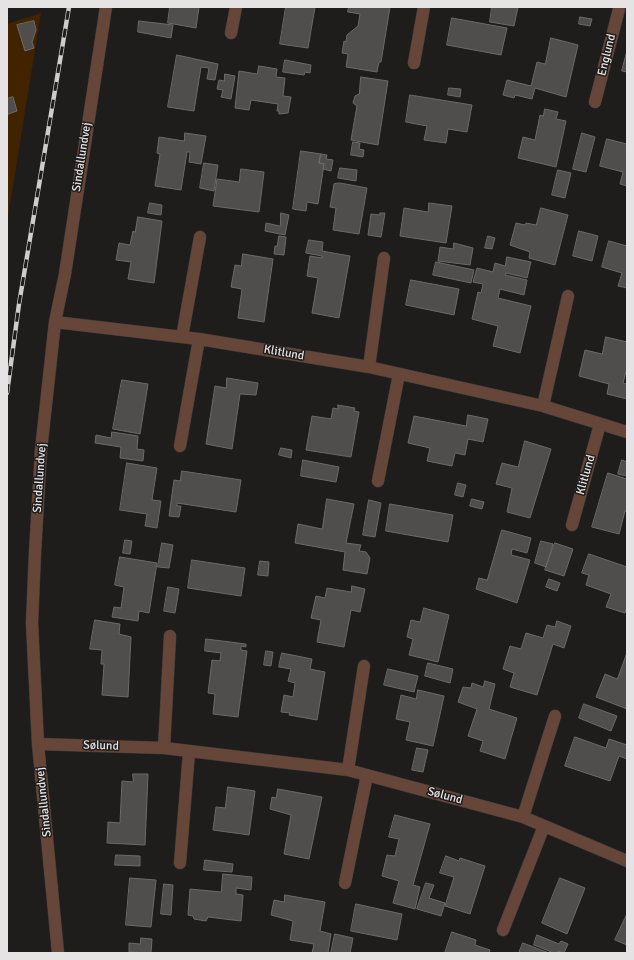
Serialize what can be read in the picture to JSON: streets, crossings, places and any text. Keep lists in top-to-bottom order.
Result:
{
  "streets": {
    "street": [
      "Englund",
      "Sindallundvej",
      "Klitlund",
      "Sølund"
    ]
  },
  "crossings": [
    ["Sindallundvej", "Klitlund"],
    ["Sindallundvej", "Sølund"]
  ]
}
